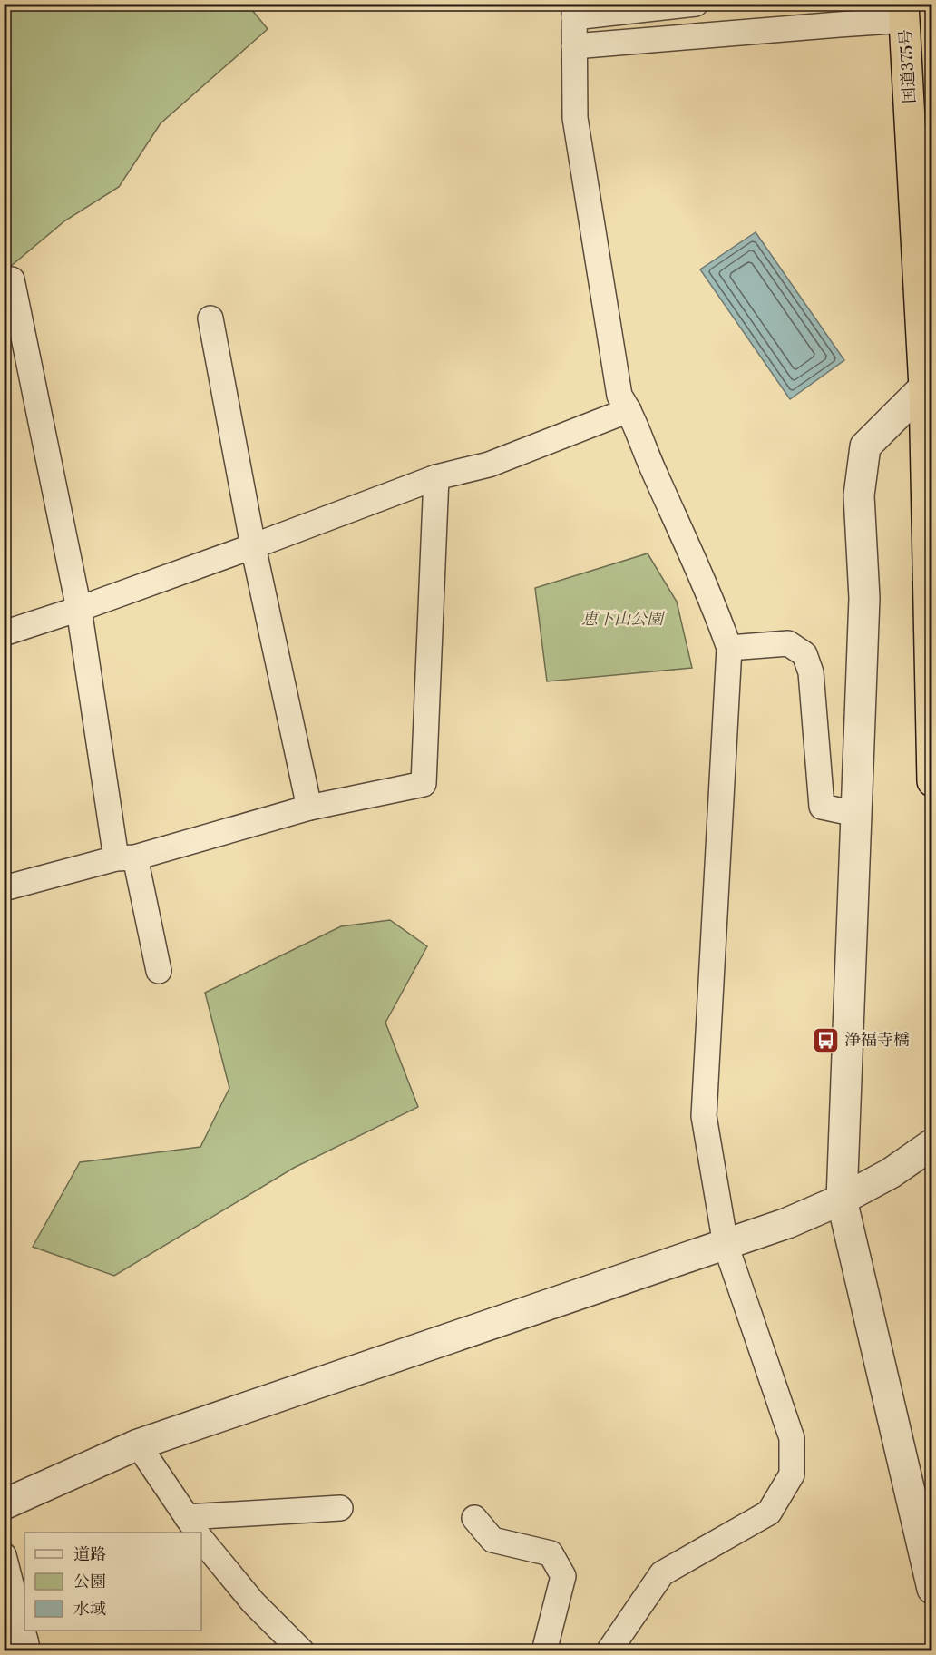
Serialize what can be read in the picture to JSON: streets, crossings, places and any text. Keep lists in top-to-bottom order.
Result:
{
  "streets": {
    "highway": ["国道375号"]
  },
  "parks": ["恵下山公園"],
  "places": {
    "bus stop": ["浄福寺橋"]
  },
  "legend": ["道路", "公園", "水域"]
}
